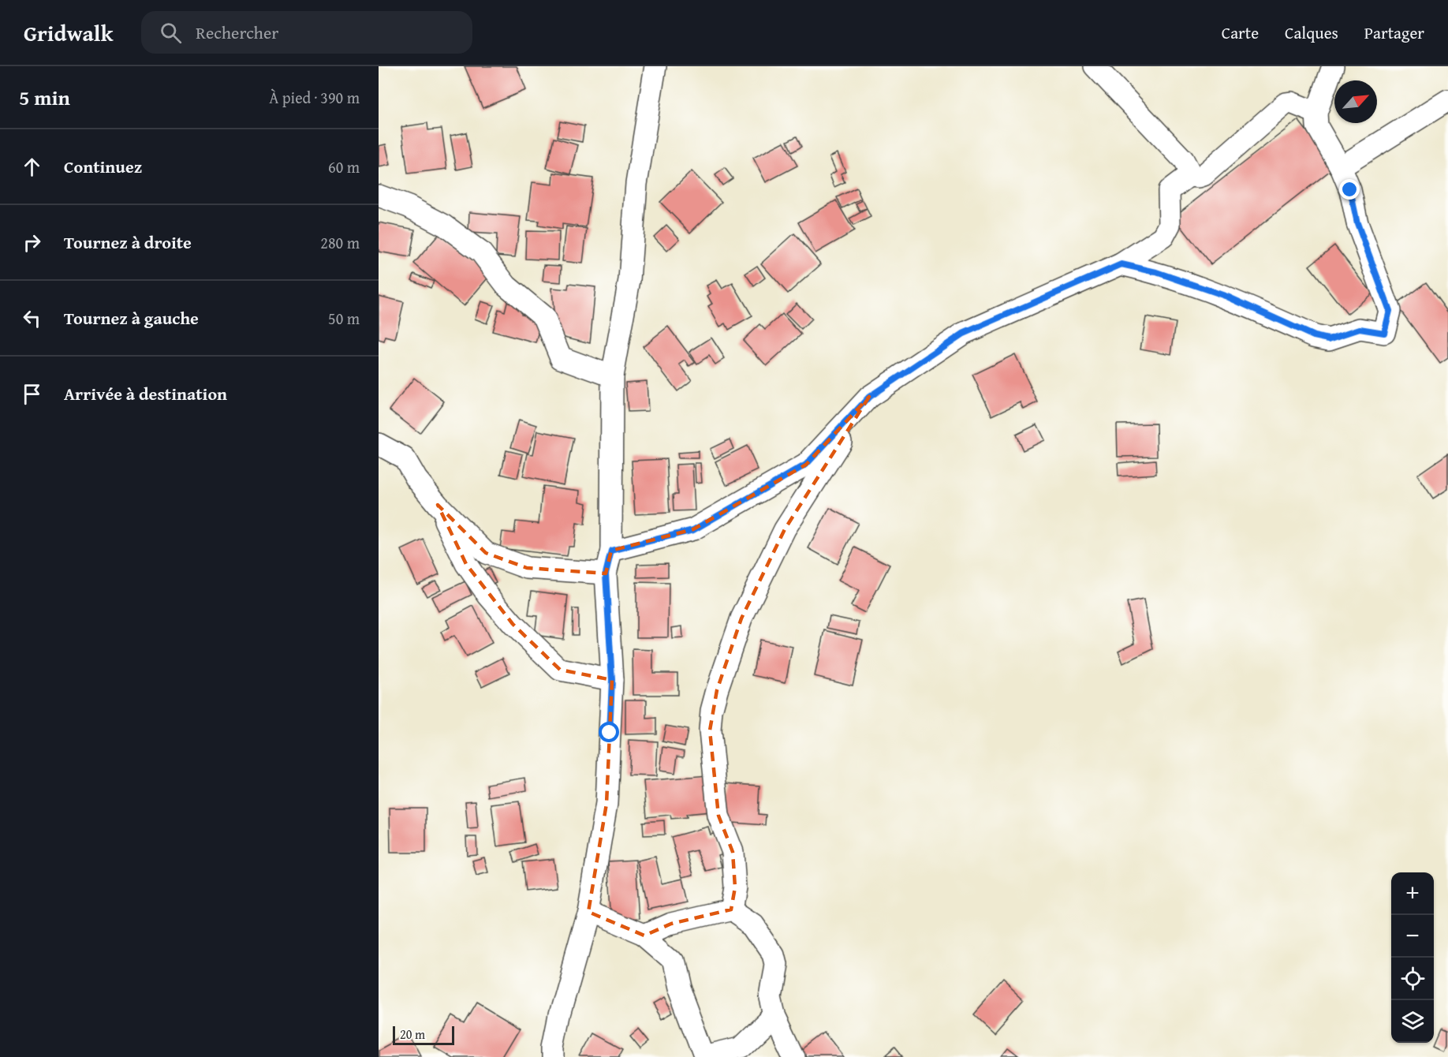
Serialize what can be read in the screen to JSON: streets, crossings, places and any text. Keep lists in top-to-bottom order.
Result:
{
  "scale_bar": "20 m",
  "north": "top right",
  "page": {
    "header": "Gridwalk",
    "search": "Rechercher",
    "nav": ["Carte", "Calques", "Partager"],
    "heading": ["5 min", "À pied · 390 m"],
    "list": [
      ["Continuez", "60 m"],
      ["Tournez à droite", "280 m"],
      ["Tournez à gauche", "50 m"],
      "Arrivée à destination"
    ],
    "map_buttons": ["+", "−"],
    "scale": "20 m"
  }
}
